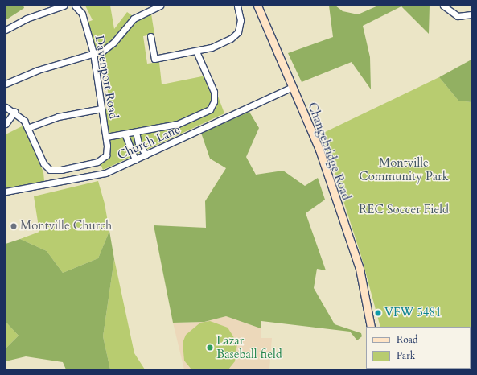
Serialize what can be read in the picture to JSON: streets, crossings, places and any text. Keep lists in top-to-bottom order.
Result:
{
  "streets": {
    "main road": ["Changebridge Road"],
    "street": ["Davenport Road", "Church Lane"]
  },
  "crossings": [
    ["Church Lane", "Changebridge Road"]
  ],
  "parks": ["Montville Community Park", "REC Soccer Field"],
  "places": ["Montville Church", "VFW 5481", "Lazar Baseball field"],
  "legend": ["Road", "Park"]
}
